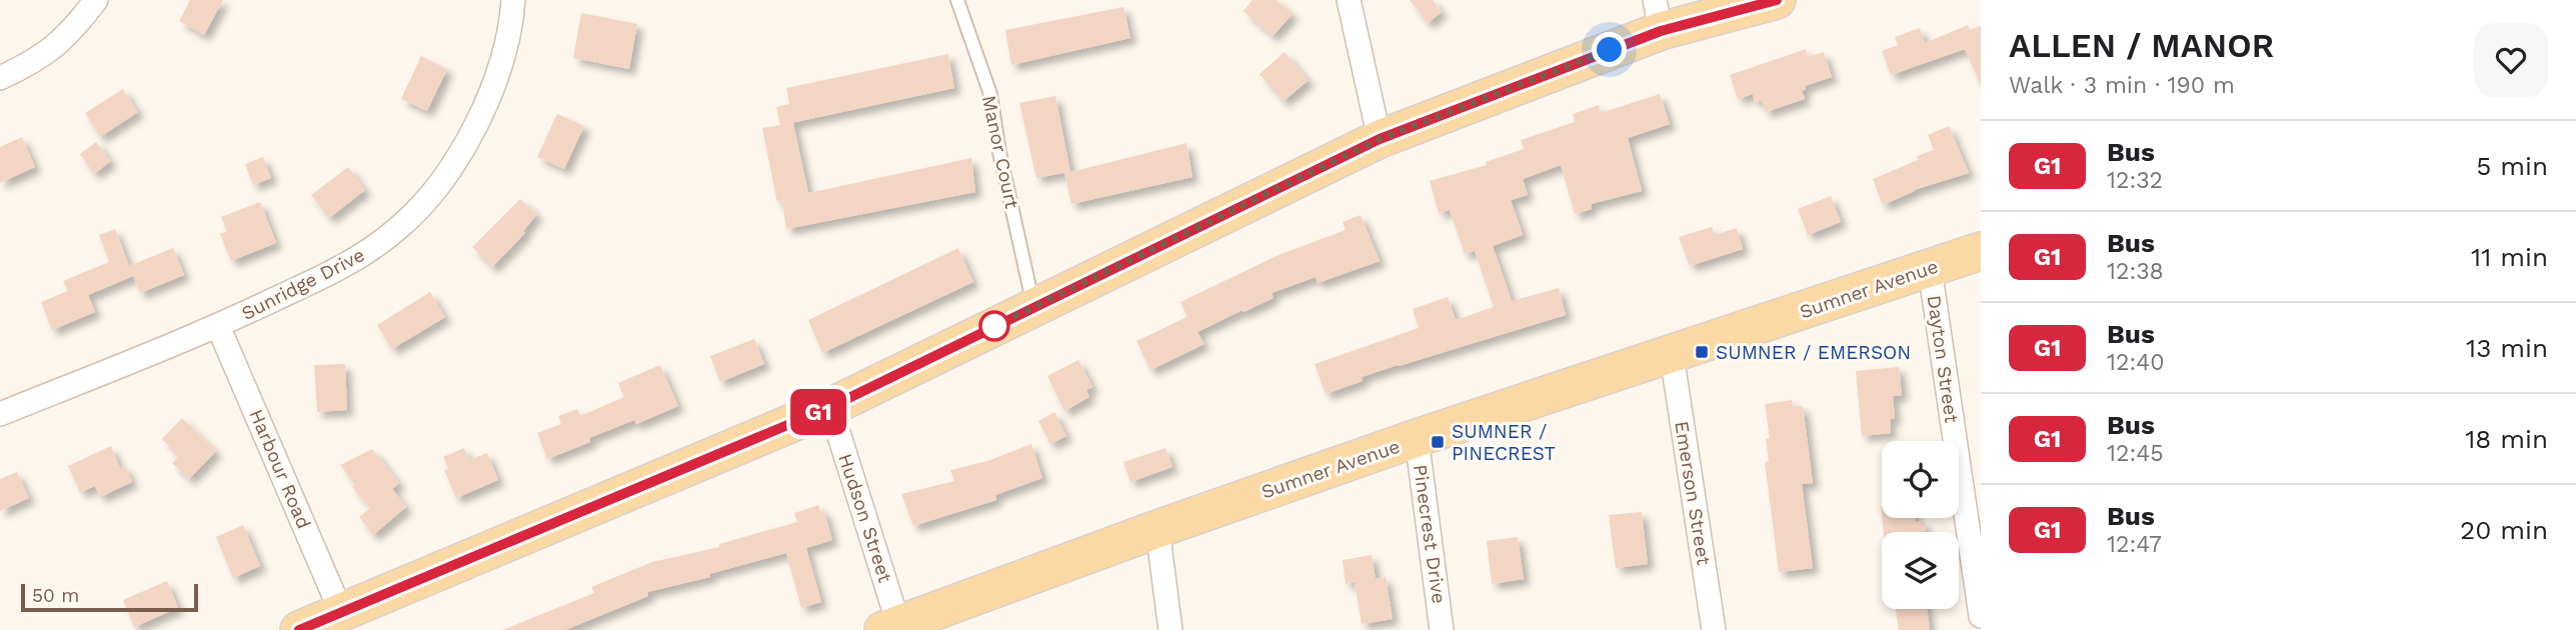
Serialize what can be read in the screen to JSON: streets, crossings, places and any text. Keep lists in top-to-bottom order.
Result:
{
  "streets": {
    "main road": ["Sumner Avenue"],
    "street": [
      "Sunridge Drive",
      "Dayton Street",
      "Harbour Road",
      "Emerson Street",
      "Hudson Street",
      "Pinecrest Drive"
    ],
    "lane": ["Manor Court"]
  },
  "crossings": [
    ["Sunridge Drive", "Harbour Road"],
    ["Sumner Avenue", "Dayton Street"],
    ["Sumner Avenue", "Emerson Street"],
    ["Sumner Avenue", "Hudson Street"],
    ["Sumner Avenue", "Pinecrest Drive"]
  ],
  "places": {
    "transit": ["SUMNER / EMERSON", "SUMNER / PINECREST"]
  },
  "lines": ["bus line G1"],
  "scale_bar": "50 m",
  "page": {
    "on_map": "G1",
    "heading": ["ALLEN / MANOR", "Walk · 3 min · 190 m"],
    "list": [
      {
        "mark": "G1",
        "name": "Bus",
        "note": "12:32",
        "value": "5 min"
      },
      {
        "mark": "G1",
        "name": "Bus",
        "note": "12:38",
        "value": "11 min"
      },
      {
        "mark": "G1",
        "name": "Bus",
        "note": "12:40",
        "value": "13 min"
      },
      {
        "mark": "G1",
        "name": "Bus",
        "note": "12:45",
        "value": "18 min"
      },
      {
        "mark": "G1",
        "name": "Bus",
        "note": "12:47",
        "value": "20 min"
      }
    ],
    "scale": "50 m"
  }
}
